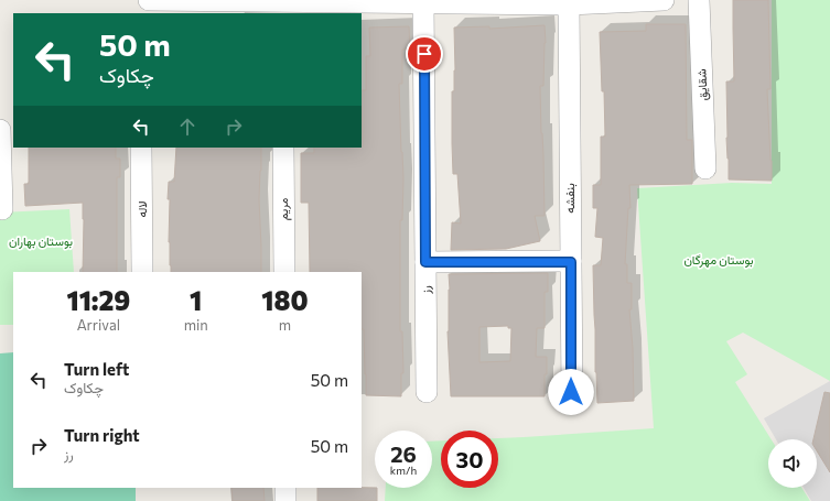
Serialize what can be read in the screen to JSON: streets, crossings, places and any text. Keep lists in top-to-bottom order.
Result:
{
  "streets": {
    "street": [
      "شقایق",
      "بنفشه",
      "لاله",
      "مریم",
      "رز"
    ]
  },
  "parks": ["بوستان بهاران", "بوستان مهرگان"],
  "page": {
    "turn": ["50 m", "چکاوک"],
    "eta": [
      "11:29",
      "Arrival",
      "1",
      "min",
      "180",
      "m"
    ],
    "list": [
      {
        "name": "Turn left",
        "note": "چکاوک",
        "value": "50 m"
      },
      {
        "name": "Turn right",
        "note": "رز",
        "value": "50 m"
      }
    ],
    "speed": "26 km/h",
    "limit": "30"
  }
}
